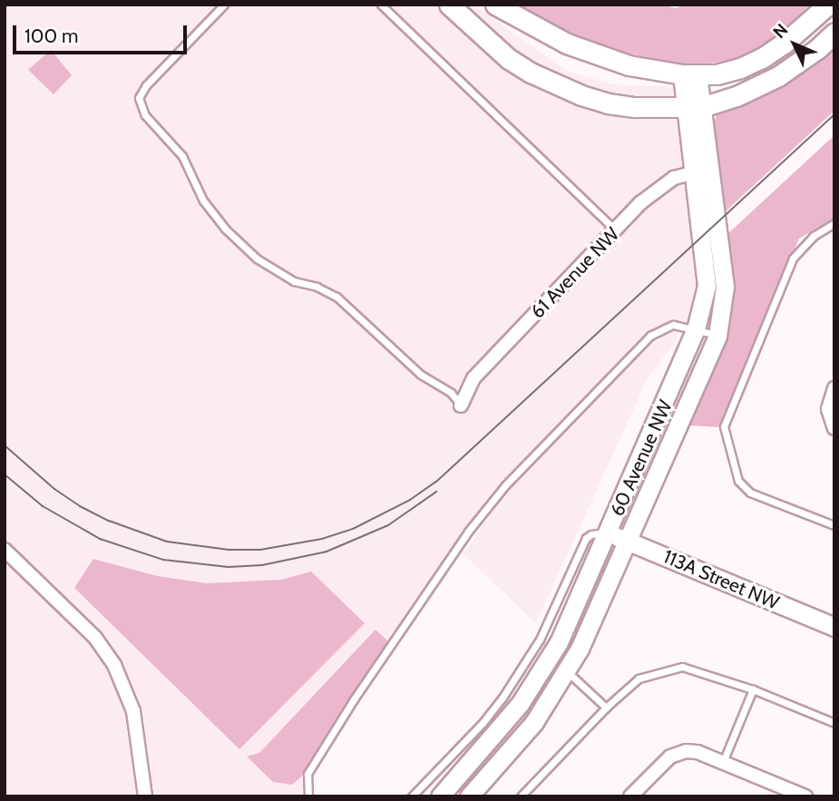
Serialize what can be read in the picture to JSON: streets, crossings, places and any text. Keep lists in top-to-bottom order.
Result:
{
  "streets": {
    "street": ["61 Avenue NW", "60 Avenue NW", "113A Street NW"]
  },
  "crossings": [
    ["61 Avenue NW", "60 Avenue NW"],
    ["60 Avenue NW", "113A Street NW"]
  ],
  "scale_bar": "100 m",
  "north": "top left"
}
